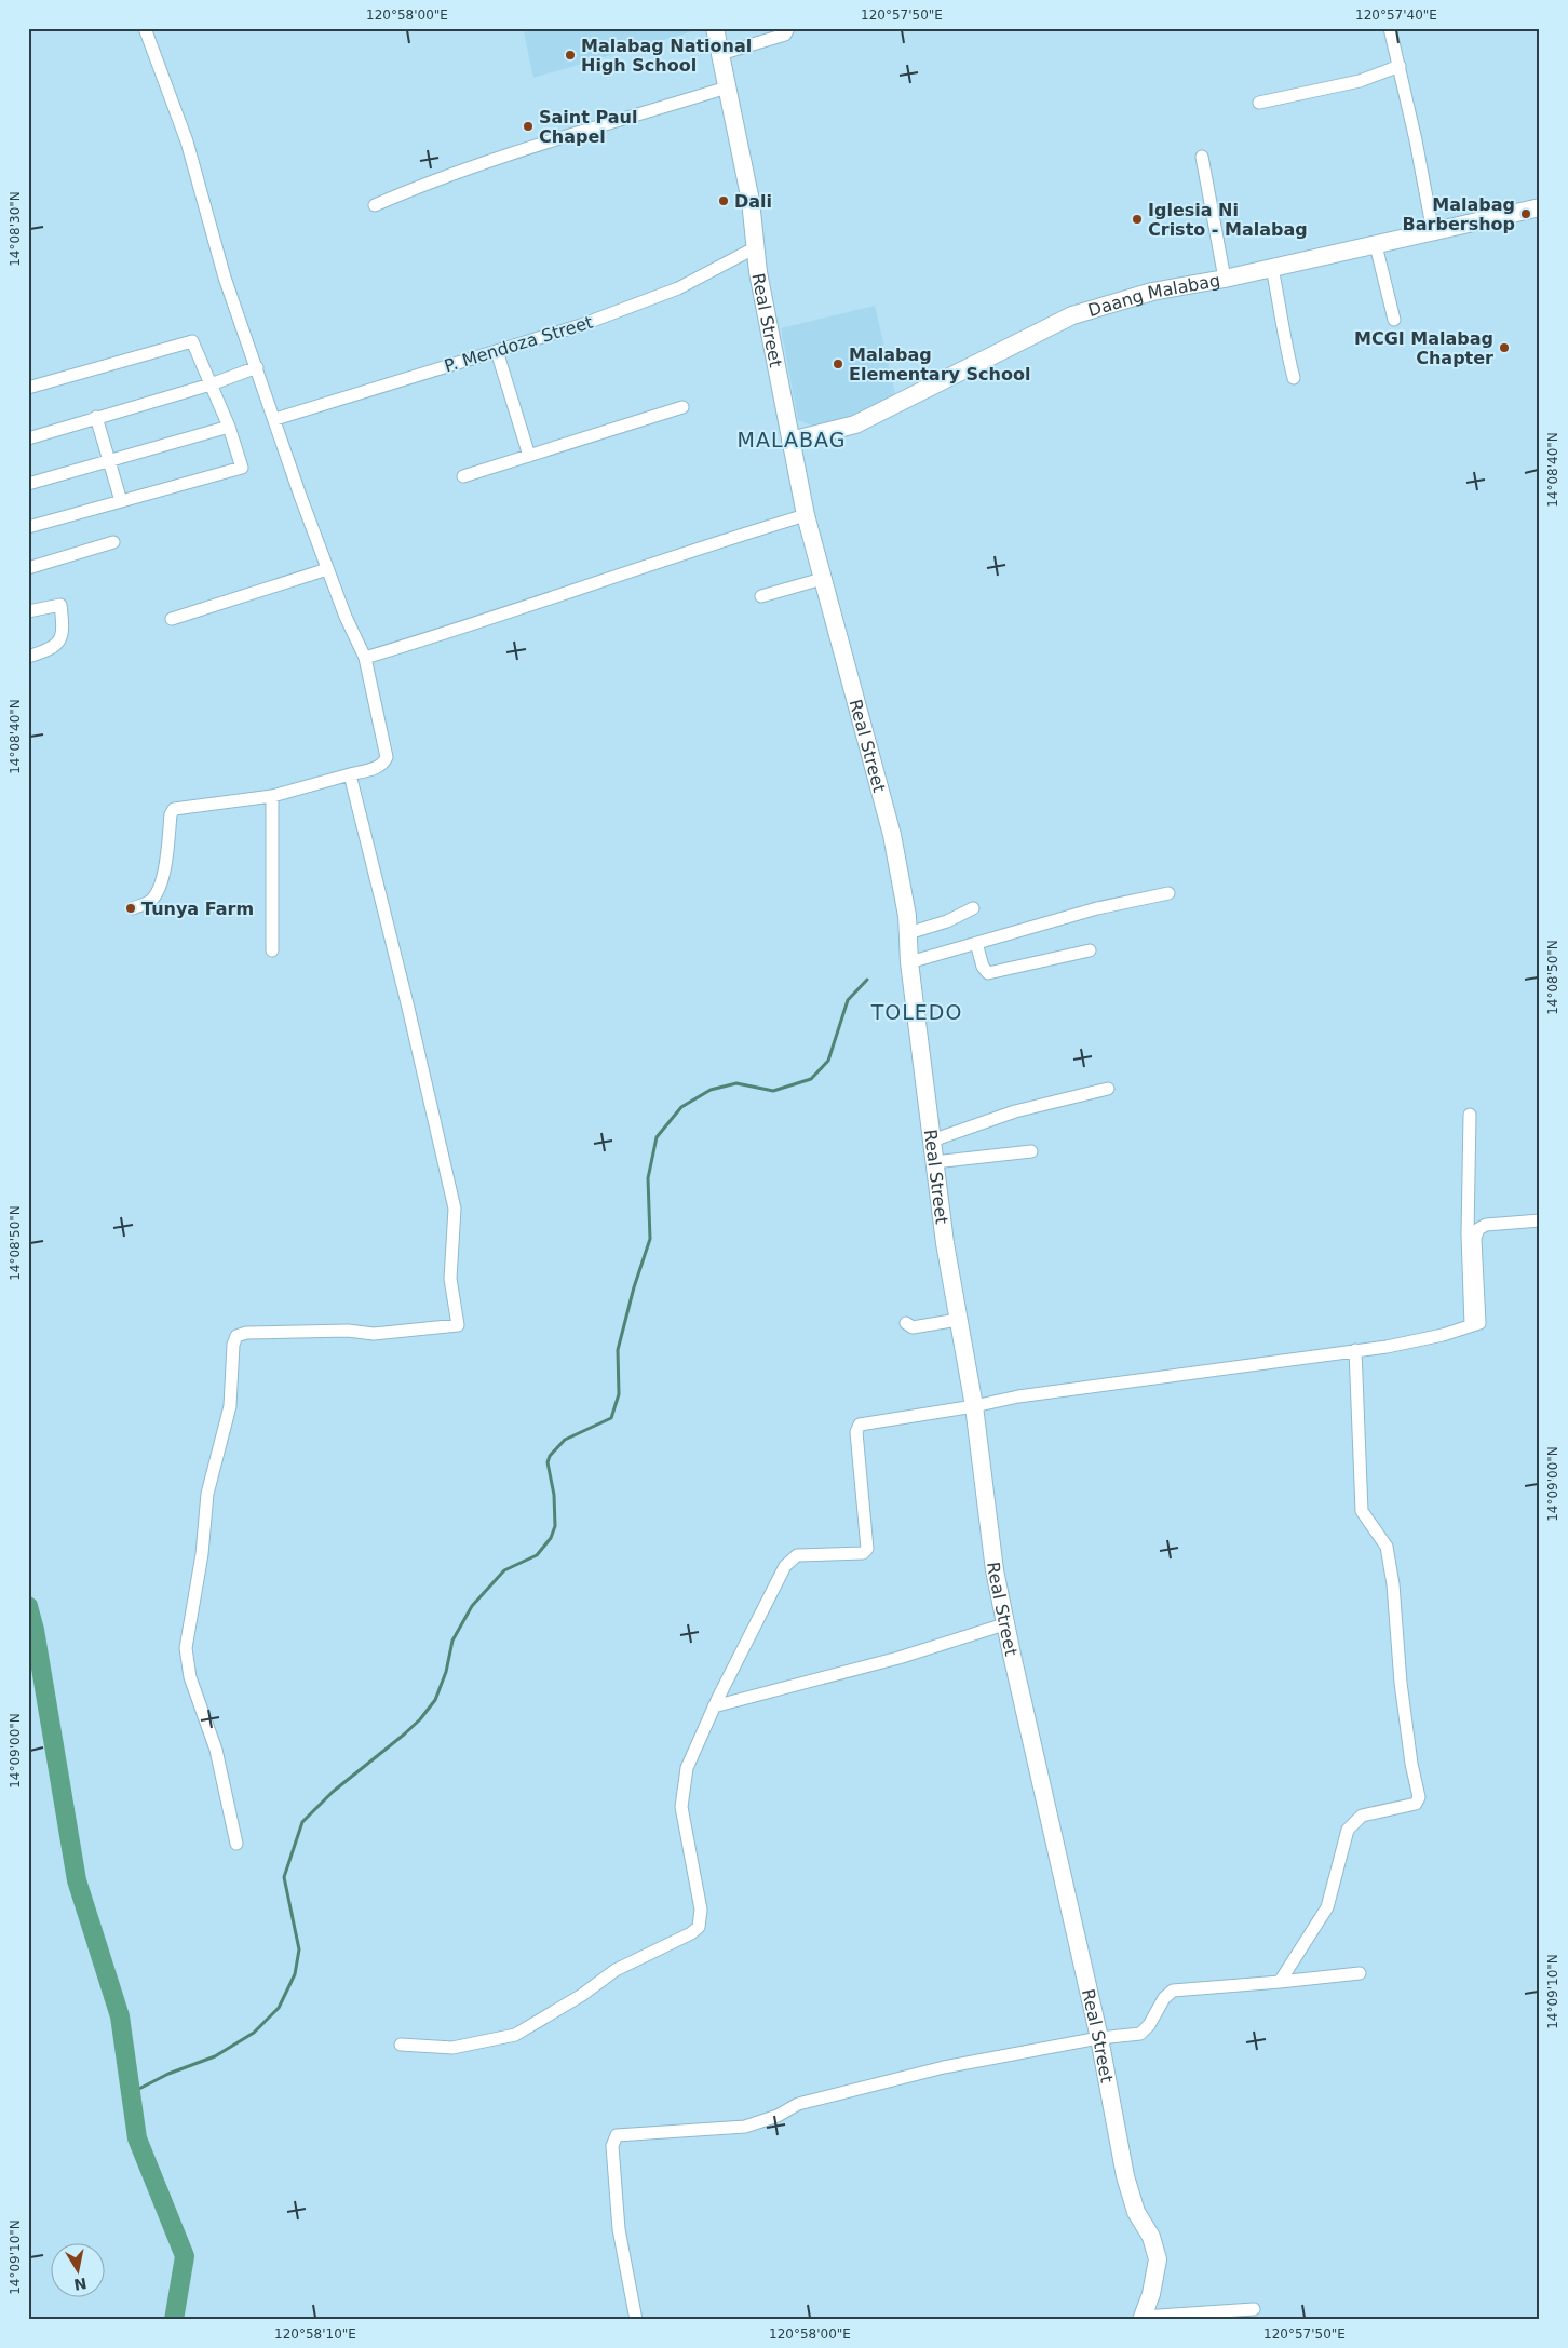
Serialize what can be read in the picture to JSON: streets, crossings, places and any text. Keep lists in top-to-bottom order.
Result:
{
  "streets": {
    "street": ["Daang Malabag", "Real Street", "P. Mendoza Street"]
  },
  "crossings": [
    ["Daang Malabag", "Real Street"],
    ["Real Street", "P. Mendoza Street"]
  ],
  "districts": ["MALABAG", "TOLEDO"],
  "places": [
    "Malabag National High School",
    "Saint Paul Chapel",
    "Dali",
    "Malabag Barbershop",
    "Iglesia Ni Cristo - Malabag",
    "MCGI Malabag Chapter",
    "Malabag Elementary School",
    "Tunya Farm"
  ],
  "north": "bottom",
  "coordinates": [
    "120°58'00\"E",
    "120°57'50\"E",
    "120°57'40\"E",
    "14°08'30\"N",
    "14°08'40\"N",
    "14°08'50\"N",
    "14°09'00\"N",
    "14°09'10\"N",
    "120°58'10\"E"
  ]
}
